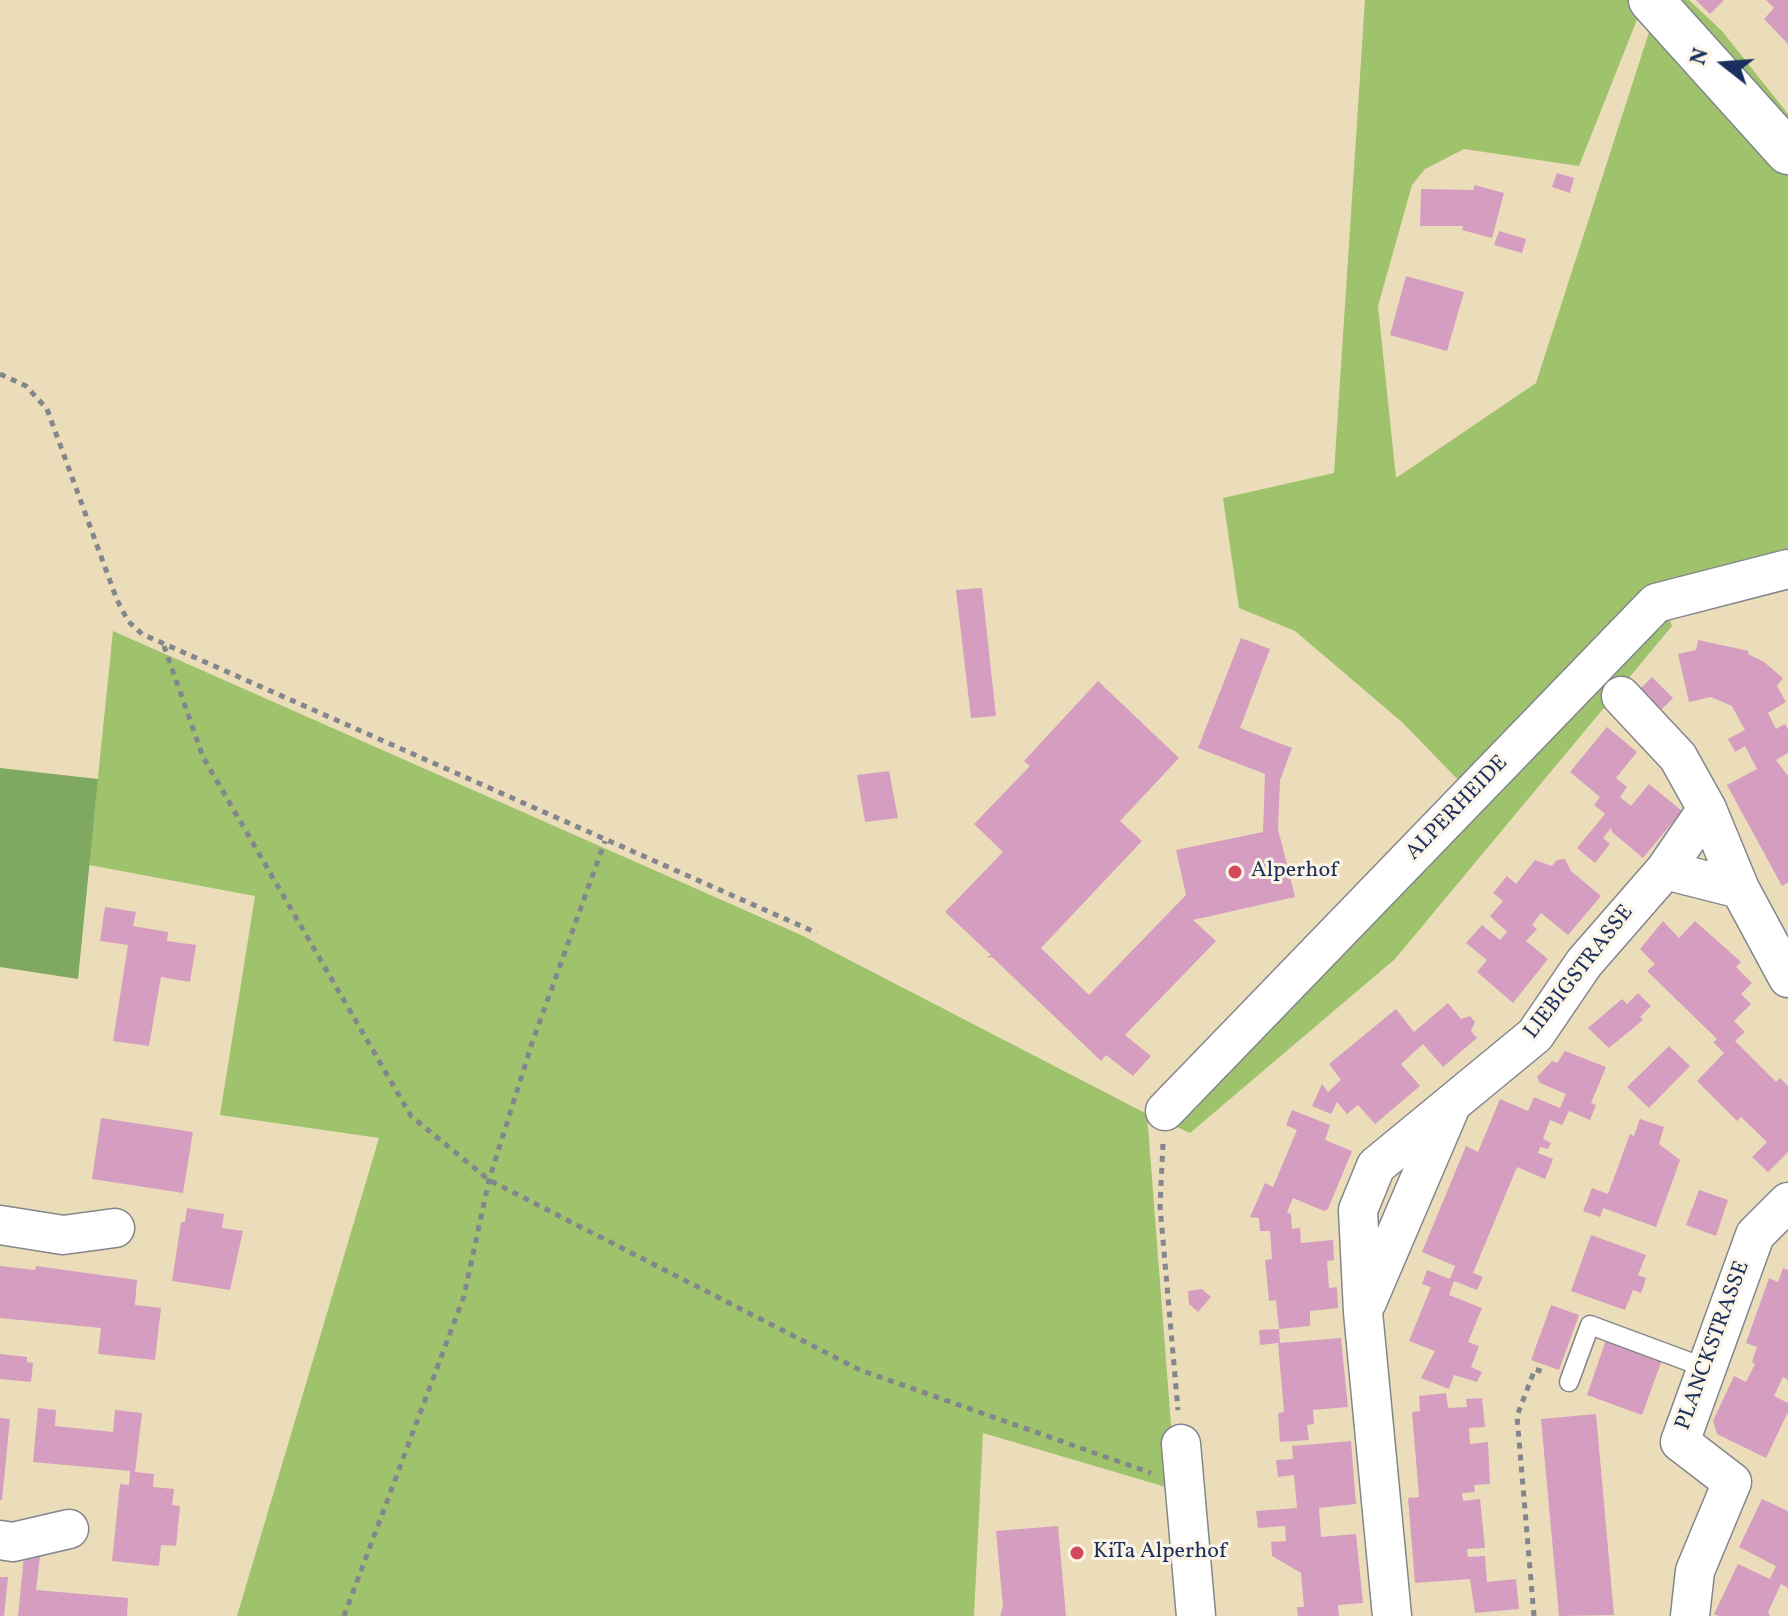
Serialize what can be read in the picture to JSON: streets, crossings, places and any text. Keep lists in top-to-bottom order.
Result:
{
  "streets": {
    "street": ["ALPERHEIDE", "LIEBIGSTRASSE", "PLANCKSTRASSE"]
  },
  "places": ["Alperhof", "KiTa Alperhof"],
  "north": "left"
}
